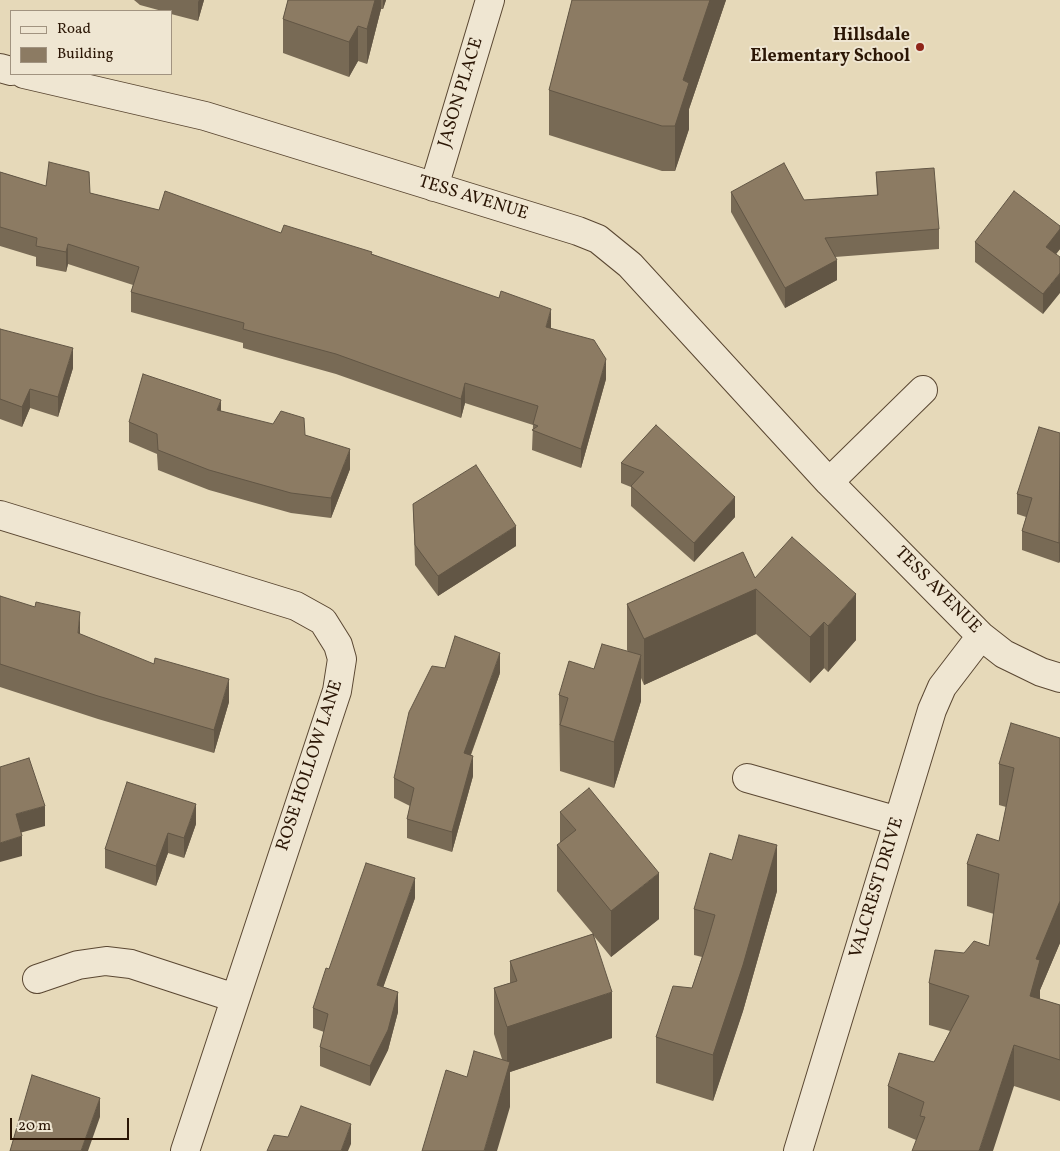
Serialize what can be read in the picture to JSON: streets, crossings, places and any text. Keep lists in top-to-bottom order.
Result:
{
  "streets": {
    "street": [
      "JASON PLACE",
      "TESS AVENUE",
      "ROSE HOLLOW LANE",
      "VALCREST DRIVE"
    ]
  },
  "crossings": [
    ["JASON PLACE", "TESS AVENUE"],
    ["TESS AVENUE", "VALCREST DRIVE"]
  ],
  "places": ["Hillsdale Elementary School"],
  "legend": ["Road", "Building"],
  "scale_bar": "20 m"
}
